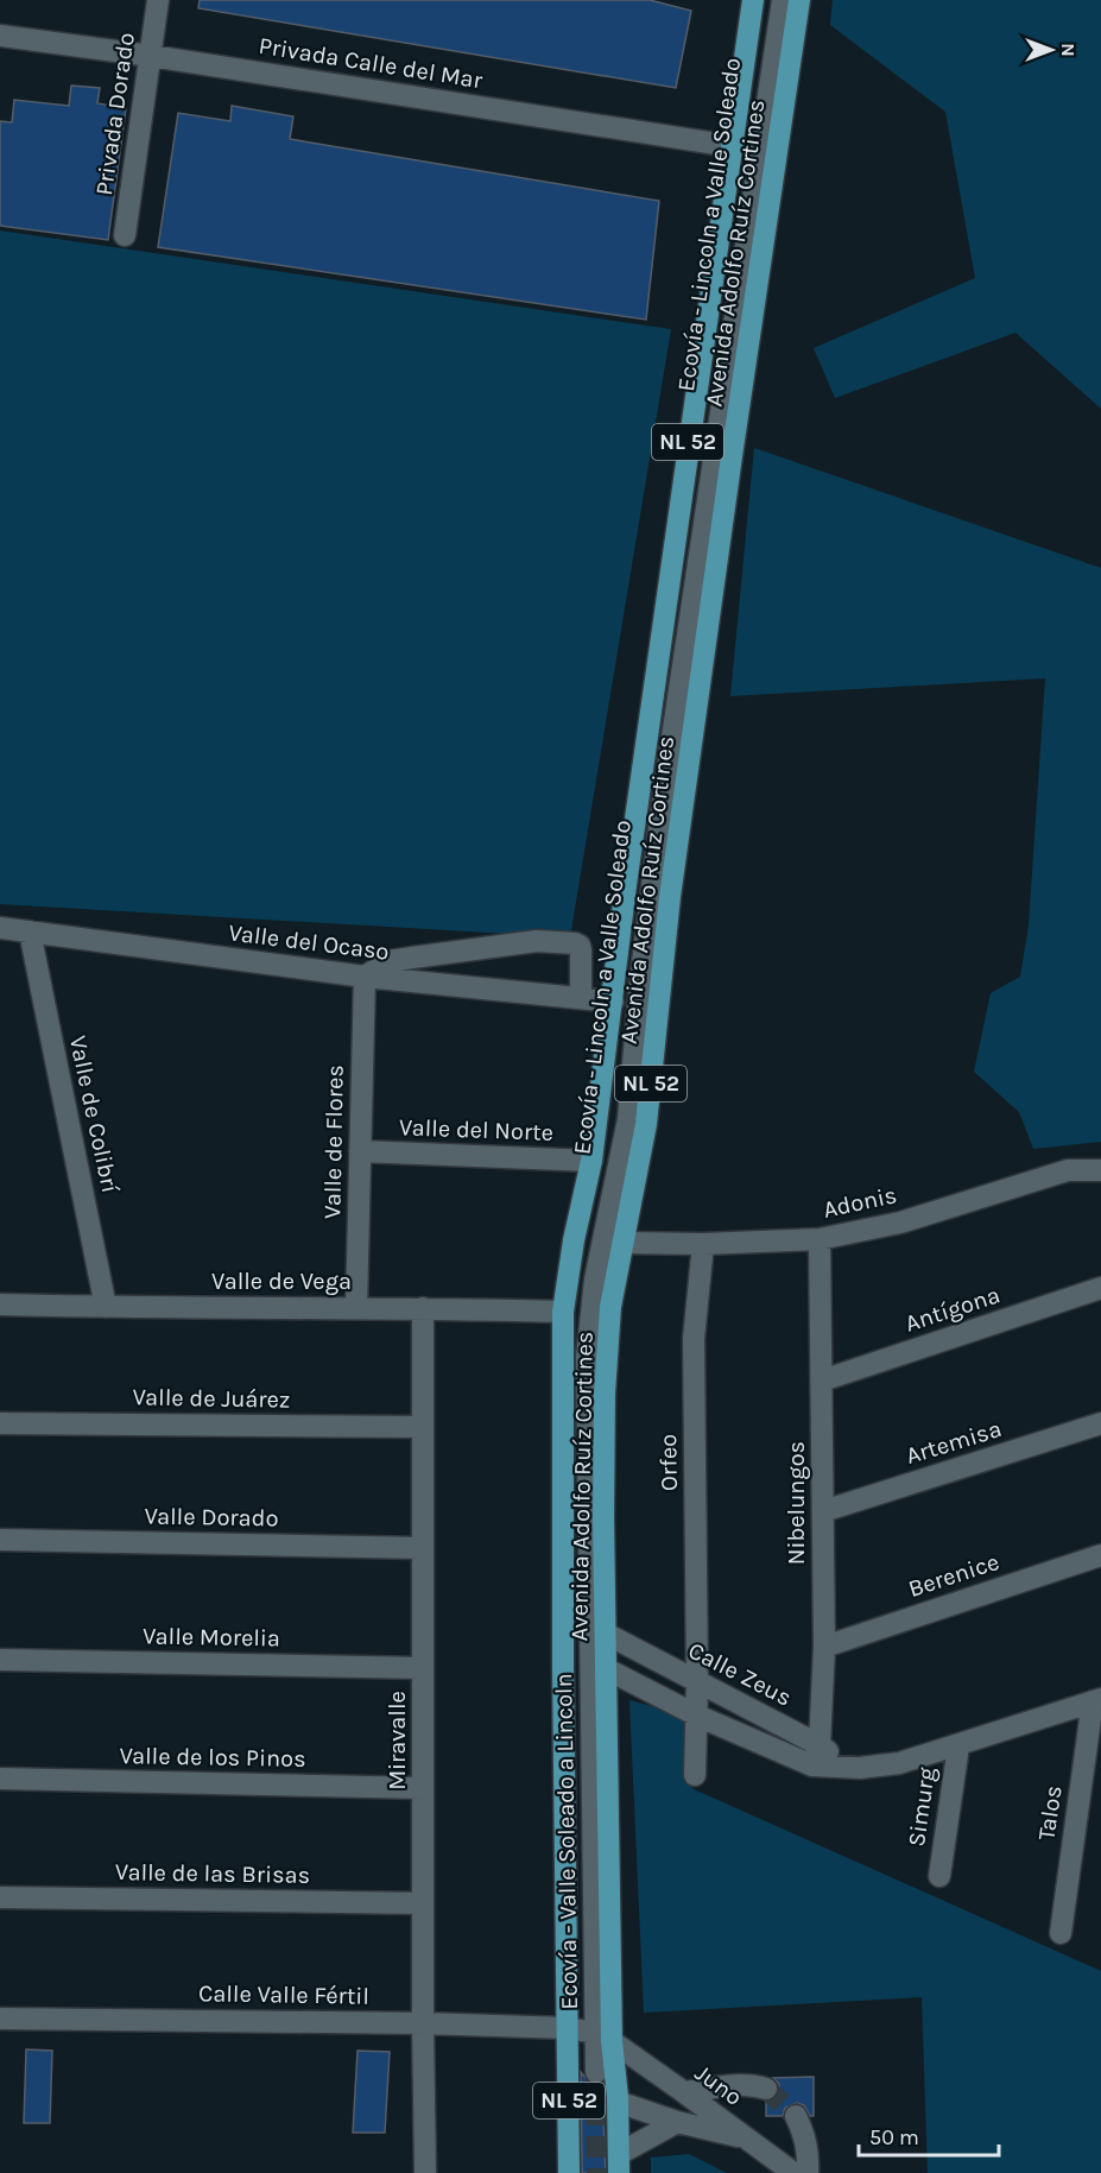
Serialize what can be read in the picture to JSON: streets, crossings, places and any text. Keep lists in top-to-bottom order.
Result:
{
  "streets": {
    "main road": ["Avenida Adolfo Ruíz Cortines", "NL 52"],
    "street": [
      "Privada Calle del Mar",
      "Privada Dorado",
      "Ecovía - Lincoln a Valle Soleado",
      "Valle del Ocaso",
      "Valle de Colibrí",
      "Valle del Norte",
      "Valle de Flores",
      "Adonis",
      "Valle de Vega",
      "Antígona",
      "Valle de Juárez",
      "Artemisa",
      "Orfeo",
      "Nibelungos",
      "Valle Dorado",
      "Berenice",
      "Valle Morelia",
      "Calle Zeus",
      "Miravalle",
      "Valle de los Pinos",
      "Simurg",
      "Talos",
      "Ecovía - Valle Soleado a Lincoln",
      "Valle de las Brisas",
      "Calle Valle Fértil",
      "Juno"
    ]
  },
  "crossings": [
    ["Privada Calle del Mar", "Privada Dorado"],
    ["Privada Calle del Mar", "Avenida Adolfo Ruíz Cortines"],
    ["Ecovía - Lincoln a Valle Soleado", "Avenida Adolfo Ruíz Cortines"],
    ["Ecovía - Lincoln a Valle Soleado", "Ecovía - Valle Soleado a Lincoln"],
    ["Ecovía - Lincoln a Valle Soleado", "Calle Valle Fértil"],
    ["Ecovía - Lincoln a Valle Soleado", "Juno"],
    ["Avenida Adolfo Ruíz Cortines", "Valle del Ocaso"],
    ["Avenida Adolfo Ruíz Cortines", "Valle del Norte"],
    ["Avenida Adolfo Ruíz Cortines", "Adonis"],
    ["Avenida Adolfo Ruíz Cortines", "Valle de Vega"],
    ["Avenida Adolfo Ruíz Cortines", "Calle Zeus"],
    ["Avenida Adolfo Ruíz Cortines", "Ecovía - Valle Soleado a Lincoln"],
    ["Avenida Adolfo Ruíz Cortines", "Calle Valle Fértil"],
    ["Avenida Adolfo Ruíz Cortines", "Juno"],
    ["Valle del Ocaso", "Valle de Colibrí"],
    ["Valle del Ocaso", "Valle de Flores"],
    ["Valle de Colibrí", "Valle de Vega"],
    ["Valle del Norte", "Valle de Flores"],
    ["Valle de Flores", "Valle de Vega"],
    ["Adonis", "Orfeo"],
    ["Adonis", "Nibelungos"],
    ["Valle de Vega", "Miravalle"],
    ["Antígona", "Nibelungos"],
    ["Valle de Juárez", "Miravalle"],
    ["Artemisa", "Nibelungos"],
    ["Orfeo", "Calle Zeus"],
    ["Nibelungos", "Berenice"],
    ["Nibelungos", "Calle Zeus"],
    ["Valle Dorado", "Miravalle"],
    ["Valle Morelia", "Miravalle"],
    ["Calle Zeus", "Simurg"],
    ["Calle Zeus", "Talos"],
    ["Miravalle", "Valle de los Pinos"],
    ["Miravalle", "Valle de las Brisas"],
    ["Miravalle", "Calle Valle Fértil"],
    ["Ecovía - Valle Soleado a Lincoln", "Calle Valle Fértil"],
    ["Ecovía - Valle Soleado a Lincoln", "Juno"],
    ["Calle Valle Fértil", "Juno"]
  ],
  "scale_bar": "50 m",
  "north": "right"
}
